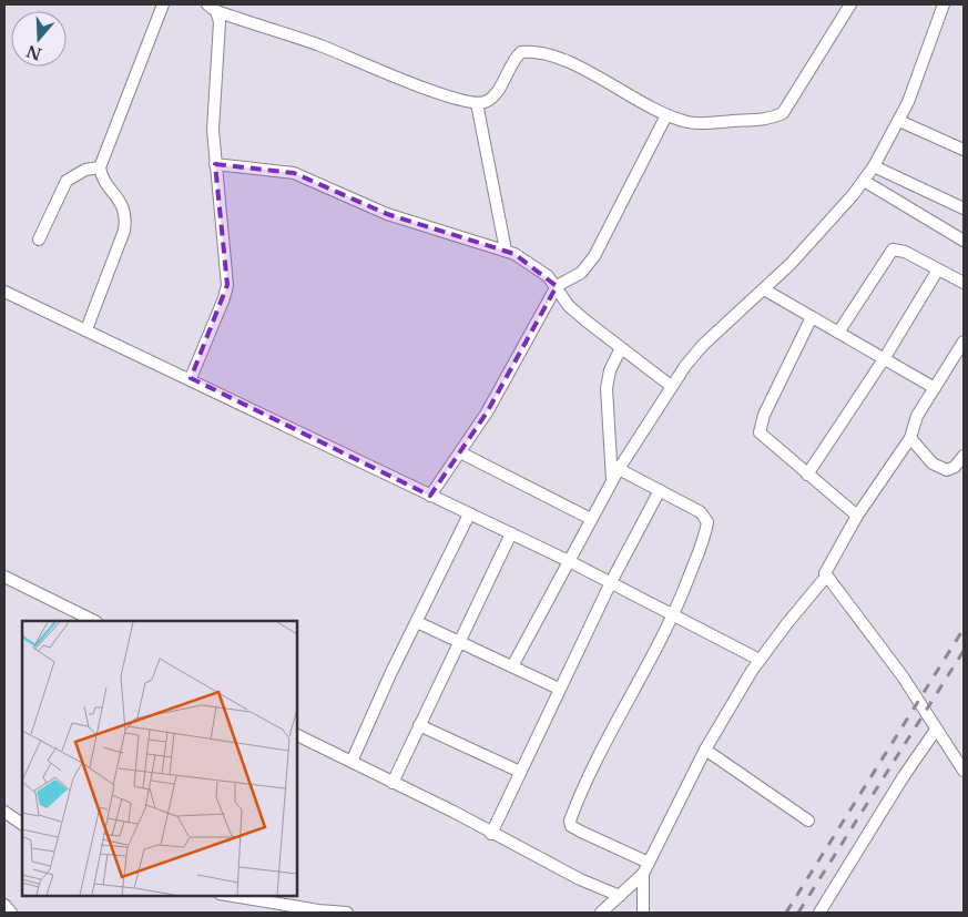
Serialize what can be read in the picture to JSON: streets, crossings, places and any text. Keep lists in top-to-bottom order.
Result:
{
  "north": "bottom"
}
